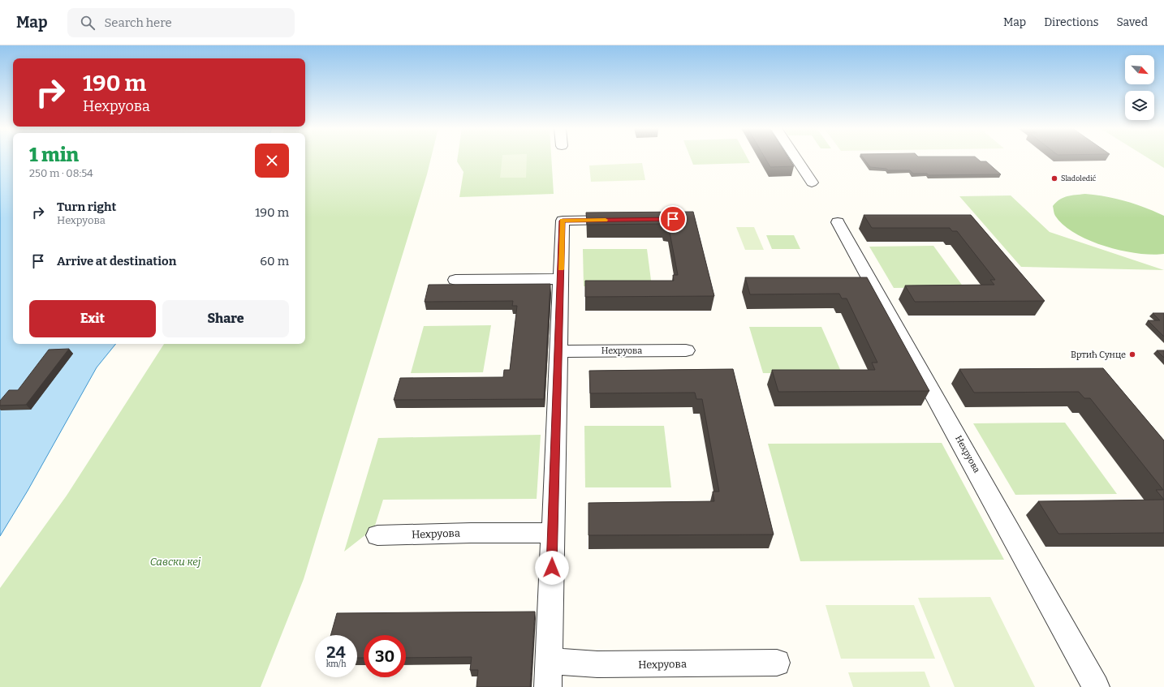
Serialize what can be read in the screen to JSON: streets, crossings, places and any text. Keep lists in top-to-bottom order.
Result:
{
  "streets": {
    "street": ["Нехруова"]
  },
  "parks": ["Савски кеј"],
  "places": ["Sladoledić", "Вртић Сунце"],
  "north": "bottom right",
  "page": {
    "header": "Map",
    "search": "Search here",
    "nav": ["Map", "Directions", "Saved"],
    "turn": ["190 m", "Нехруова"],
    "heading": ["1 min", "250 m · 08:54"],
    "list": [
      {
        "name": "Turn right",
        "note": "Нехруова",
        "value": "190 m"
      },
      {
        "name": "Arrive at destination",
        "value": "60 m"
      }
    ],
    "buttons": ["Exit", "Share"],
    "speed": "24 km/h",
    "limit": "30"
  }
}
